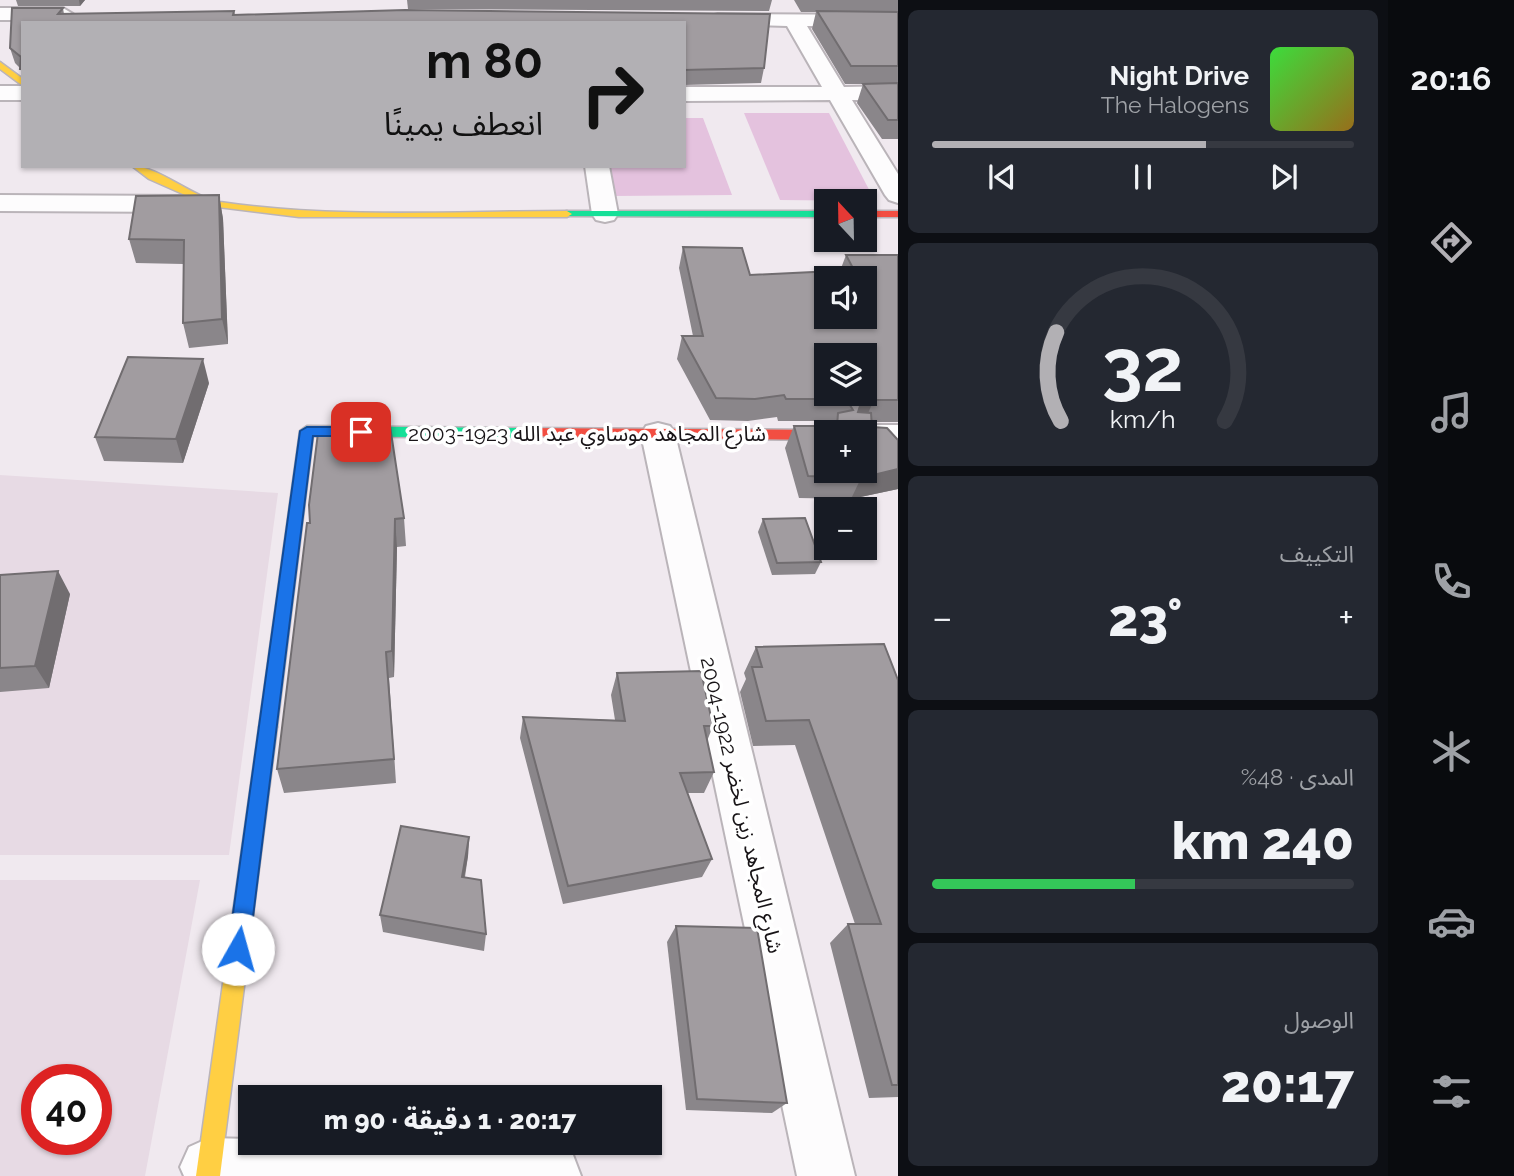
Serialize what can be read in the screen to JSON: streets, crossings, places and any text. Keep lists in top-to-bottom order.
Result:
{
  "streets": {
    "street": ["شارع المجاهد موساوي عبد الله 1923-2003", "شارع المجاهد زين لخضر 1922-2004"]
  },
  "crossings": [
    ["شارع المجاهد موساوي عبد الله 1923-2003", "شارع المجاهد زين لخضر 1922-2004"]
  ],
  "north": "top",
  "page": {
    "tabs": "20:16",
    "turn": ["80 m", "انعطف يمينًا"],
    "song": ["Night Drive", "The Halogens"],
    "map_buttons": ["+", "−"],
    "tile": [
      "التكييف",
      ["المدى · 48%", "240 km"],
      ["الوصول", "20:17"]
    ],
    "heat": ["−", "23°", "+"],
    "limit": "40",
    "trip": "20:17 · 1 دقيقة · 90 m",
    "gauge": ["32", "km/h"]
  }
}
